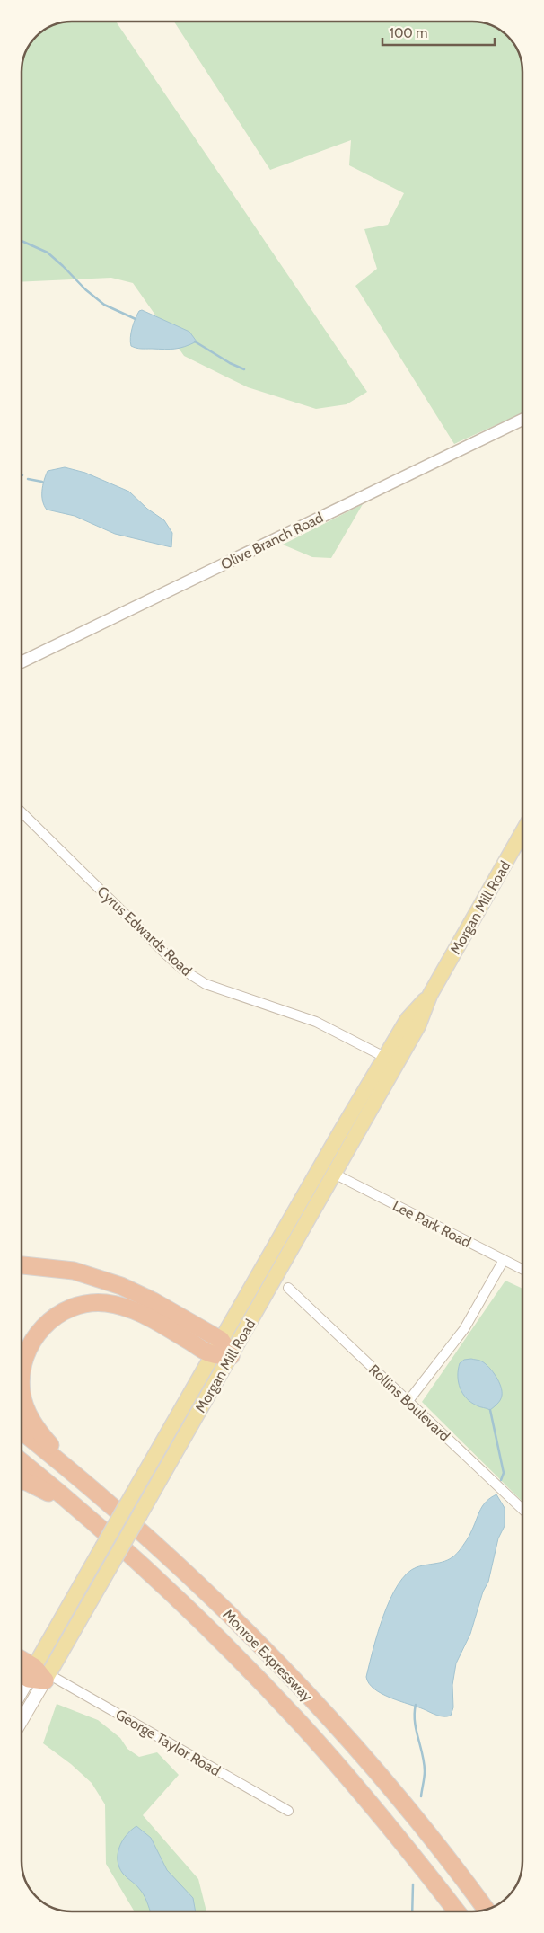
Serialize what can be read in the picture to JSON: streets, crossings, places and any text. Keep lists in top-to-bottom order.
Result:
{
  "streets": {
    "highway": ["Monroe Expressway"],
    "main road": ["Morgan Mill Road"],
    "street": [
      "Olive Branch Road",
      "Cyrus Edwards Road",
      "Lee Park Road",
      "Rollins Boulevard",
      "George Taylor Road"
    ]
  },
  "crossings": [
    ["Morgan Mill Road", "Cyrus Edwards Road"],
    ["Morgan Mill Road", "Lee Park Road"],
    ["Morgan Mill Road", "George Taylor Road"]
  ],
  "scale_bar": "100 m"
}
